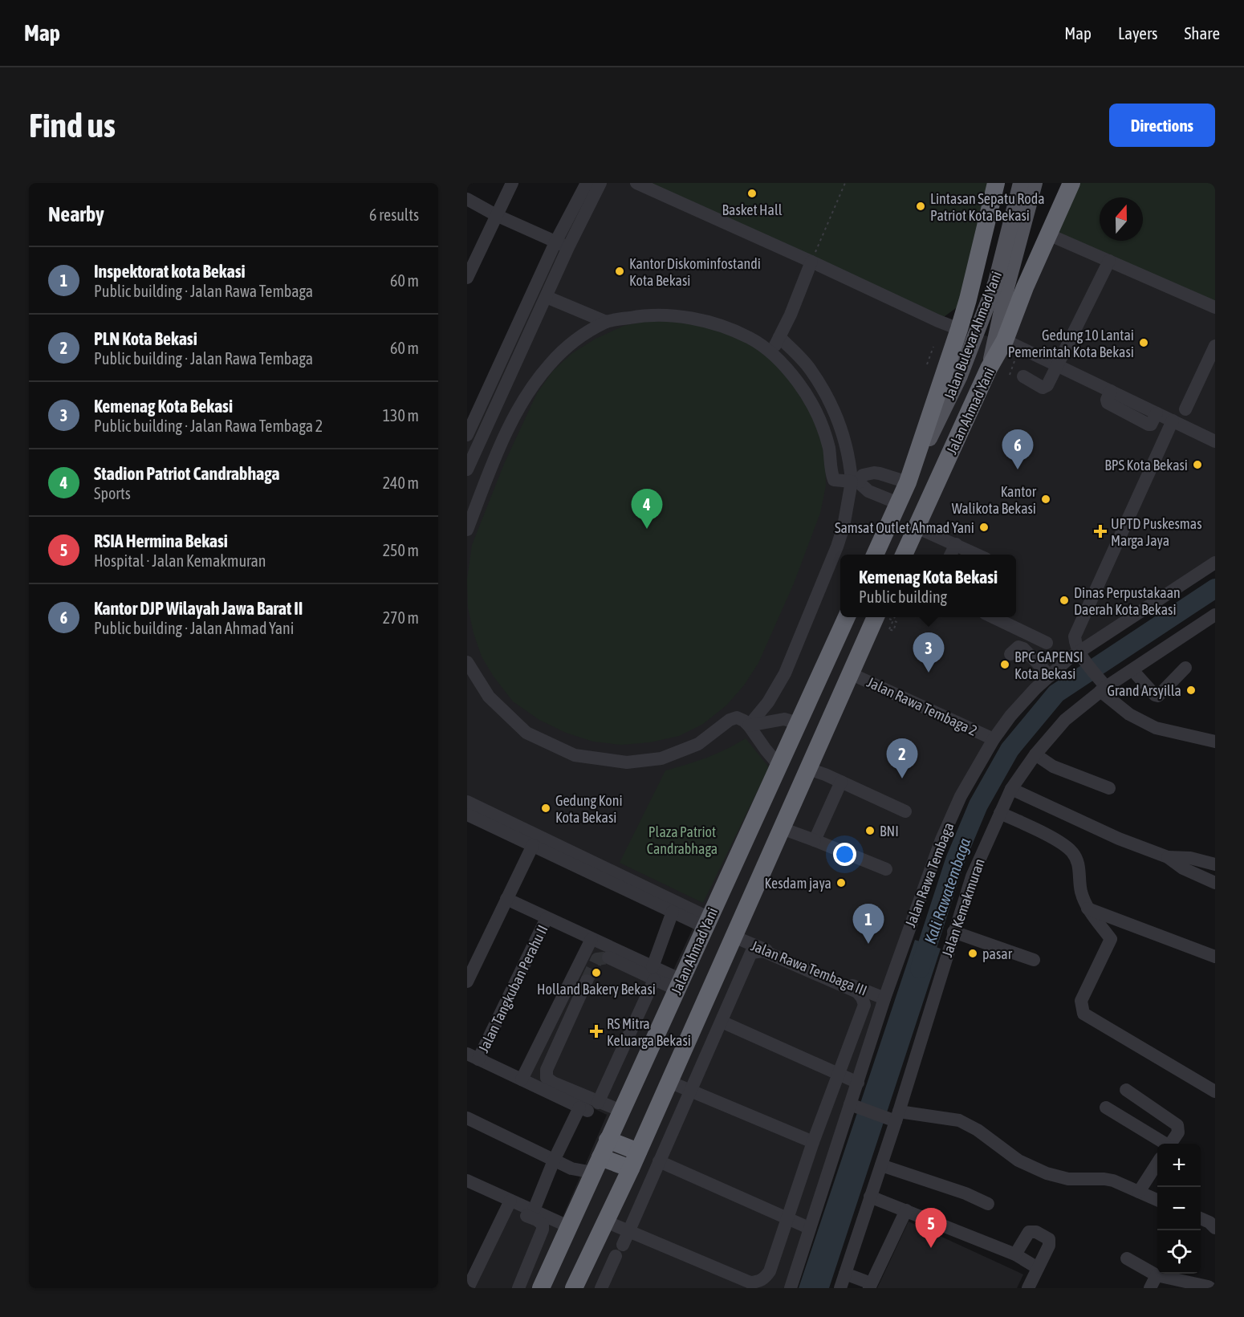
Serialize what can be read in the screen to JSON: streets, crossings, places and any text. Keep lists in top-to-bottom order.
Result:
{
  "streets": {
    "highway": ["Jalan Ahmad Yani"],
    "main road": ["Jalan Bulevar Ahmad Yani"],
    "street": [
      "Jalan Rawa Tembaga 2",
      "Jalan Rawa Tembaga",
      "Jalan Kemakmuran",
      "Jalan Rawa Tembaga III",
      "Jalan Tangkuban Perahu II"
    ]
  },
  "crossings": [
    ["Jalan Bulevar Ahmad Yani", "Jalan Ahmad Yani"],
    ["Jalan Ahmad Yani", "Jalan Rawa Tembaga 2"],
    ["Jalan Ahmad Yani", "Jalan Rawa Tembaga III"],
    ["Jalan Rawa Tembaga 2", "Jalan Rawa Tembaga"],
    ["Jalan Rawa Tembaga", "Jalan Rawa Tembaga III"]
  ],
  "water": ["Kali Rawatembaga"],
  "parks": ["Plaza Patriot Candrabhaga"],
  "places": {
    "other": [
      "Basket Hall",
      "Lintasan Sepatu Roda Patriot Kota Bekasi",
      "Kantor Diskominfostandi Kota Bekasi",
      "Gedung 10 Lantai Pemerintah Kota Bekasi",
      "BPS Kota Bekasi",
      "Kantor Walikota Bekasi",
      "Samsat Outlet Ahmad Yani",
      "Dinas Perpustakaan Daerah Kota Bekasi",
      "BPC GAPENSI Kota Bekasi",
      "Grand Arsyilla",
      "Gedung Koni Kota Bekasi",
      "BNI",
      "Kesdam jaya",
      "pasar",
      "Holland Bakery Bekasi"
    ],
    "health": ["UPTD Puskesmas Marga Jaya", "RS Mitra Keluarga Bekasi"]
  },
  "north": "top",
  "page": {
    "header": "Map",
    "nav": ["Map", "Layers", "Share"],
    "buttons": "Directions",
    "title": "Find us",
    "heading": ["Nearby", "6 results"],
    "list": [
      {
        "mark": "1",
        "name": "Inspektorat kota Bekasi",
        "note": "Public building · Jalan Rawa Tembaga",
        "value": "60 m"
      },
      {
        "mark": "2",
        "name": "PLN Kota Bekasi",
        "note": "Public building · Jalan Rawa Tembaga",
        "value": "60 m"
      },
      {
        "mark": "3",
        "name": "Kemenag Kota Bekasi",
        "note": "Public building · Jalan Rawa Tembaga 2",
        "value": "130 m"
      },
      {
        "mark": "4",
        "name": "Stadion Patriot Candrabhaga",
        "note": "Sports",
        "value": "240 m"
      },
      {
        "mark": "5",
        "name": "RSIA Hermina Bekasi",
        "note": "Hospital · Jalan Kemakmuran",
        "value": "250 m"
      },
      {
        "mark": "6",
        "name": "Kantor DJP Wilayah Jawa Barat II",
        "note": "Public building · Jalan Ahmad Yani",
        "value": "270 m"
      }
    ],
    "pins": [
      "6",
      "4",
      "3",
      "2",
      "1",
      "5"
    ],
    "popup": ["Kemenag Kota Bekasi", "Public building"],
    "map_buttons": ["+", "−"]
  }
}
